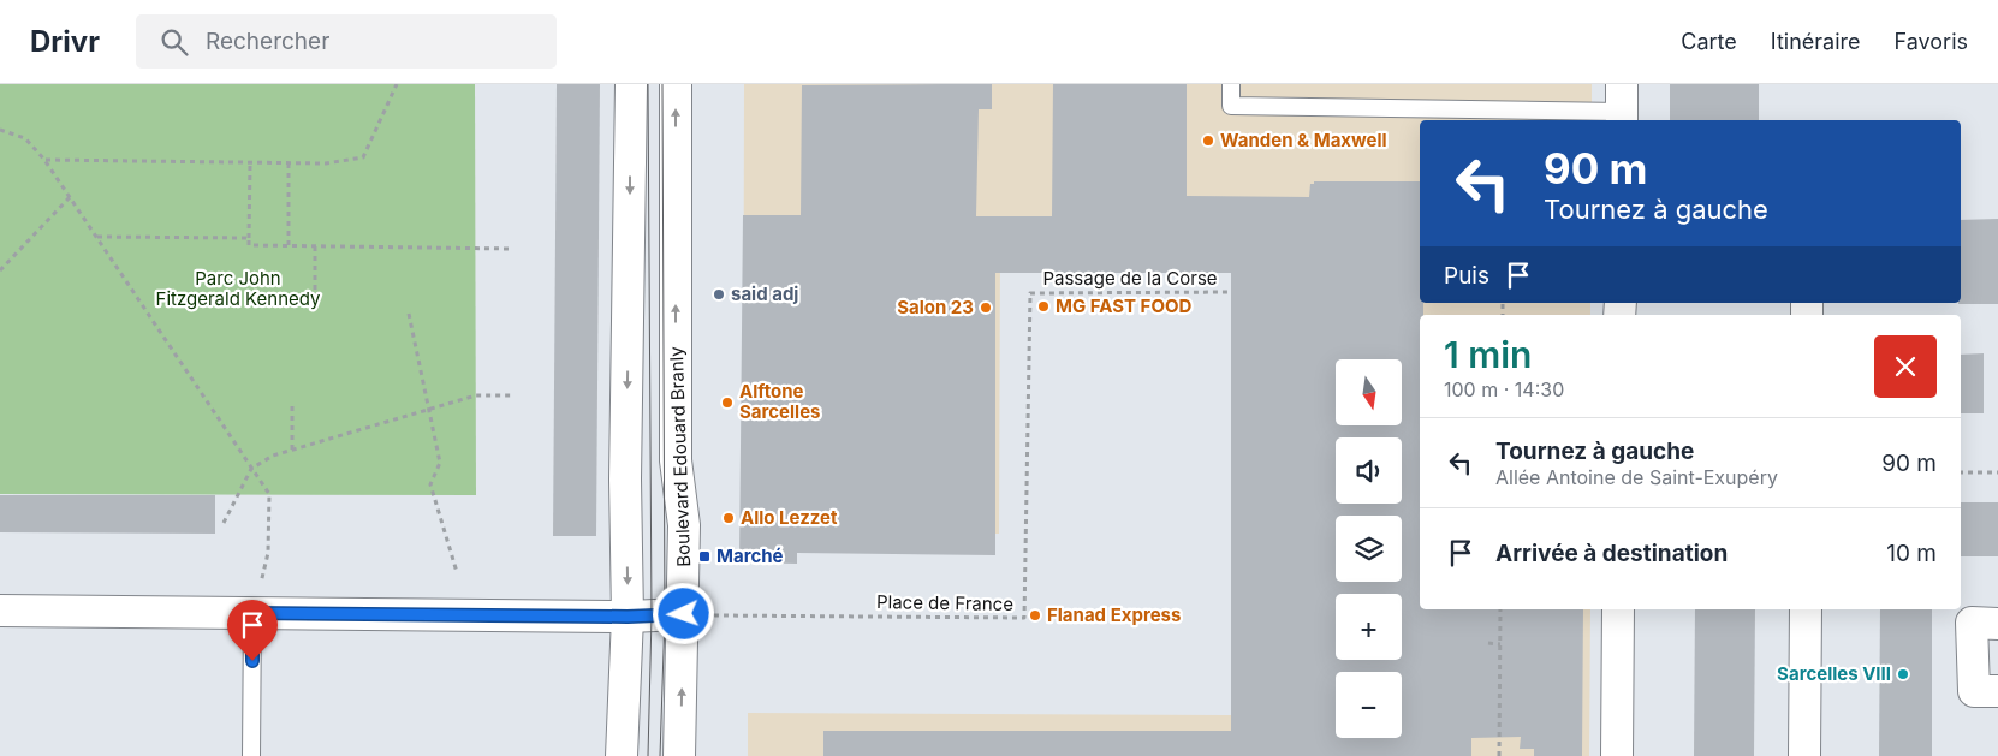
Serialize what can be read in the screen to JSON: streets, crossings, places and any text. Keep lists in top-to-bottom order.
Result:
{
  "streets": {
    "street": ["Boulevard Edouard Branly"],
    "path": ["Passage de la Corse", "Place de France"]
  },
  "crossings": [
    ["Passage de la Corse", "Place de France"],
    ["Boulevard Edouard Branly", "Place de France"]
  ],
  "parks": ["Parc John Fitzgerald Kennedy"],
  "places": {
    "other": [
      "Wanden & Maxwell",
      "said adj",
      "MG FAST FOOD",
      "Salon 23",
      "Alftone Sarcelles",
      "Allo Lezzet",
      "Flanad Express",
      "Sarcelles VIII"
    ],
    "transit": ["Marché"]
  },
  "north": "bottom",
  "page": {
    "header": "Drivr",
    "search": "Rechercher",
    "nav": ["Carte", "Itinéraire", "Favoris"],
    "turn": ["90 m", "Tournez à gauche"],
    "then": "Puis",
    "heading": ["1 min", "100 m · 14:30"],
    "map_buttons": ["+", "−"],
    "list": [
      {
        "name": "Tournez à gauche",
        "note": "Allée Antoine de Saint-Exupéry",
        "value": "90 m"
      },
      {
        "name": "Arrivée à destination",
        "value": "10 m"
      }
    ]
  }
}
